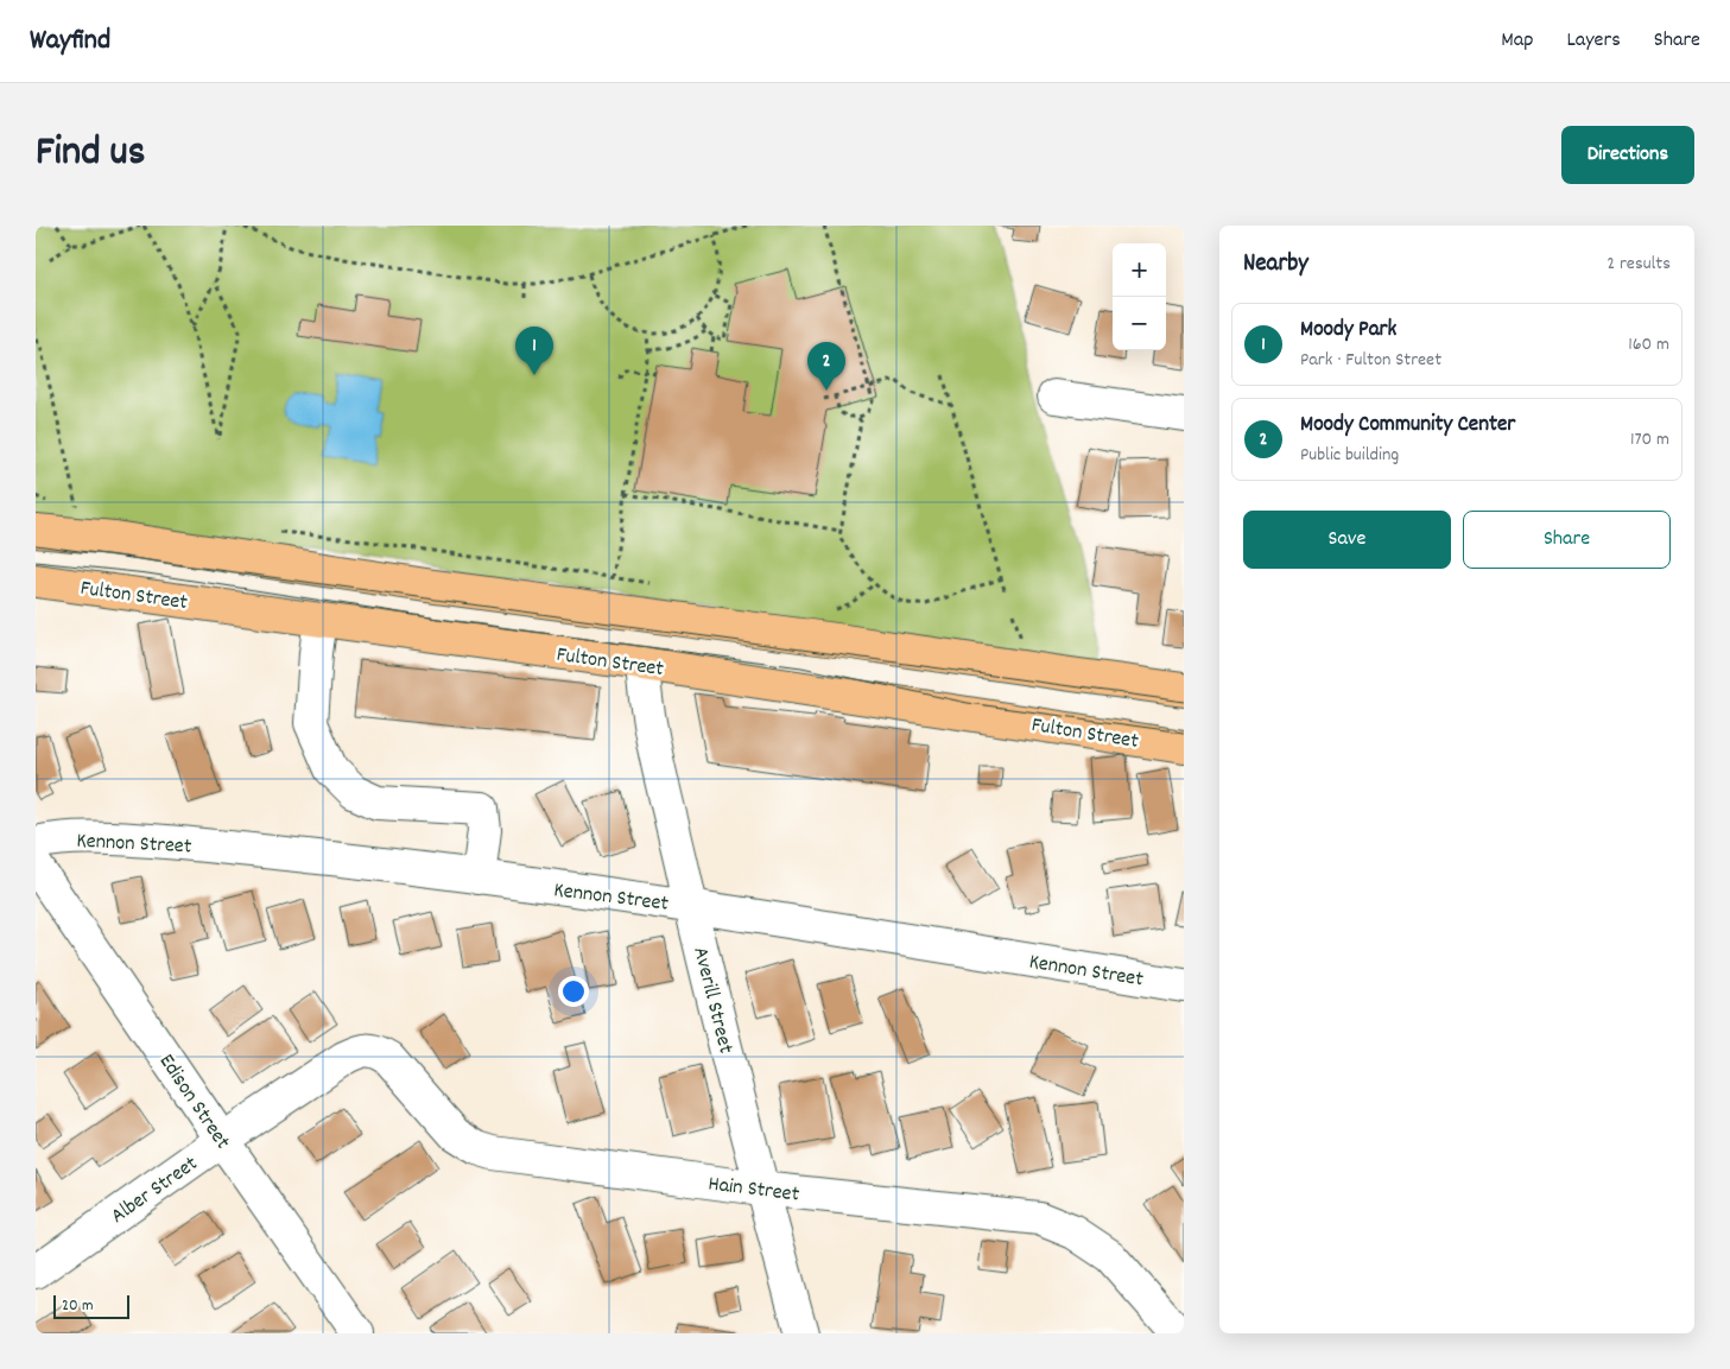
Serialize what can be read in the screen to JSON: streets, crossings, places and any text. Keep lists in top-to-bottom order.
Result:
{
  "streets": {
    "main road": ["Fulton Street"],
    "street": [
      "Kennon Street",
      "Averill Street",
      "Edison Street",
      "Hain Street",
      "Alber Street"
    ]
  },
  "crossings": [
    ["Fulton Street", "Averill Street"],
    ["Kennon Street", "Averill Street"],
    ["Averill Street", "Hain Street"],
    ["Edison Street", "Alber Street"],
    ["Hain Street", "Alber Street"]
  ],
  "scale_bar": "20 m",
  "page": {
    "header": "Wayfind",
    "nav": ["Map", "Layers", "Share"],
    "title": "Find us",
    "buttons": [
      "Directions",
      ["Save", "Share"]
    ],
    "heading": ["Nearby", "2 results"],
    "map_buttons": ["+", "−"],
    "list": [
      {
        "mark": "1",
        "name": "Moody Park",
        "note": "Park · Fulton Street",
        "value": "160 m"
      },
      {
        "mark": "2",
        "name": "Moody Community Center",
        "note": "Public building",
        "value": "170 m"
      }
    ],
    "pins": ["1", "2"],
    "scale": "20 m"
  }
}
